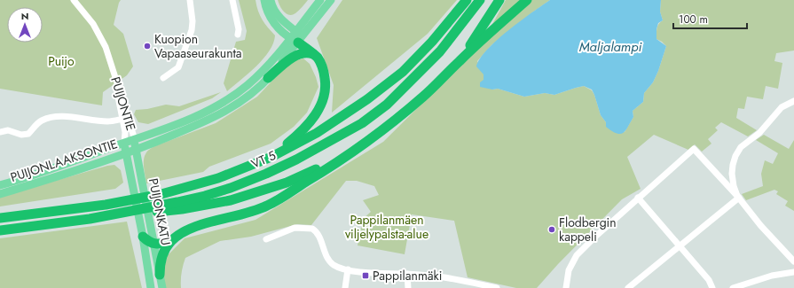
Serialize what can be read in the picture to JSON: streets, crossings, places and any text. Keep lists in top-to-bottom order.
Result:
{
  "streets": {
    "highway": ["VT 5"],
    "main road": ["PUIJONLAAKSONTIE", "PUIJONKATU"],
    "street": ["PUIJONTIE"]
  },
  "crossings": [
    ["PUIJONTIE", "PUIJONLAAKSONTIE"],
    ["PUIJONTIE", "PUIJONKATU"],
    ["PUIJONLAAKSONTIE", "PUIJONKATU"]
  ],
  "water": ["Maljalampi"],
  "parks": ["Puijo", "Pappilanmäen viljelypalsta-alue"],
  "places": {
    "other": ["Kuopion Vapaaseurakunta", "Flodbergin kappeli"],
    "transit": ["Pappilanmäki"]
  },
  "scale_bar": "100 m",
  "north": "top"
}
